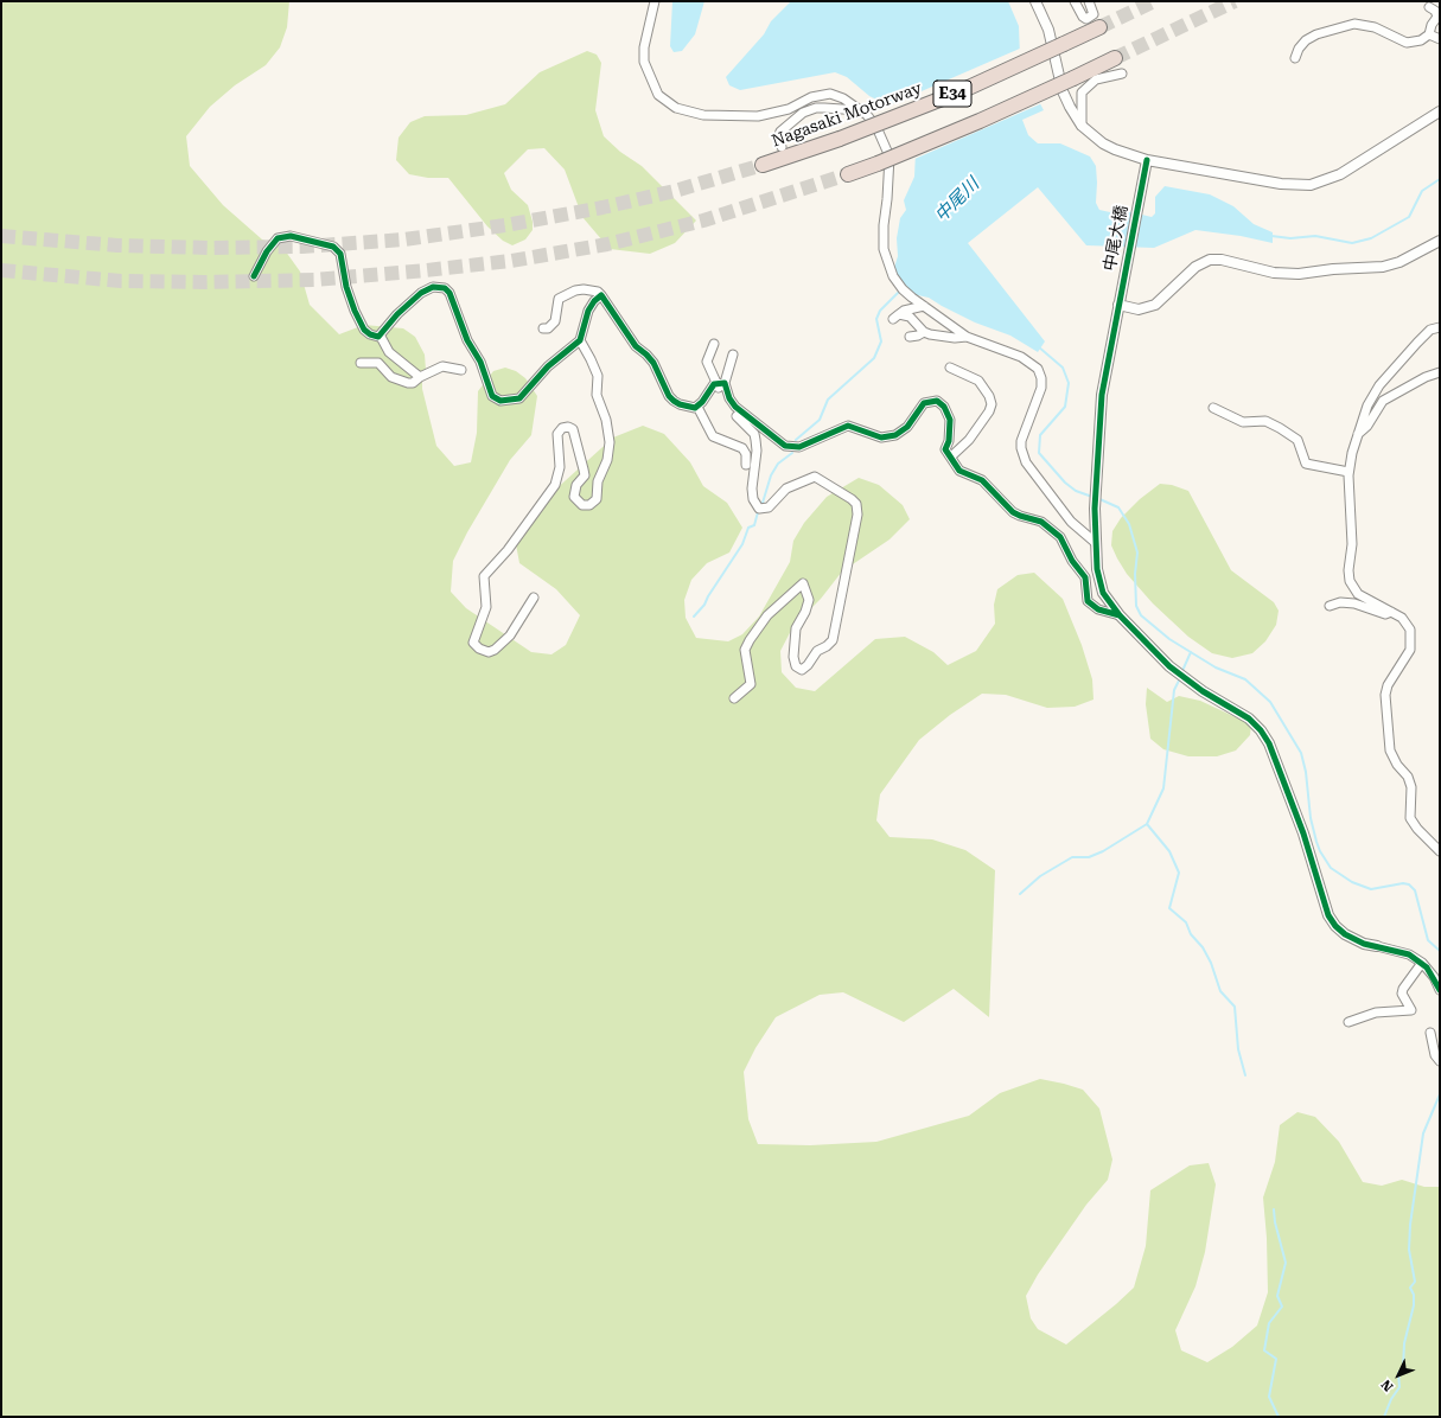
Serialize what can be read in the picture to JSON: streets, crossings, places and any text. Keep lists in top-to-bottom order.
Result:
{
  "streets": {
    "highway": ["E34", "Nagasaki Motorway"],
    "street": ["中尾大橋"]
  },
  "water": ["中尾川"],
  "north": "bottom left"
}
